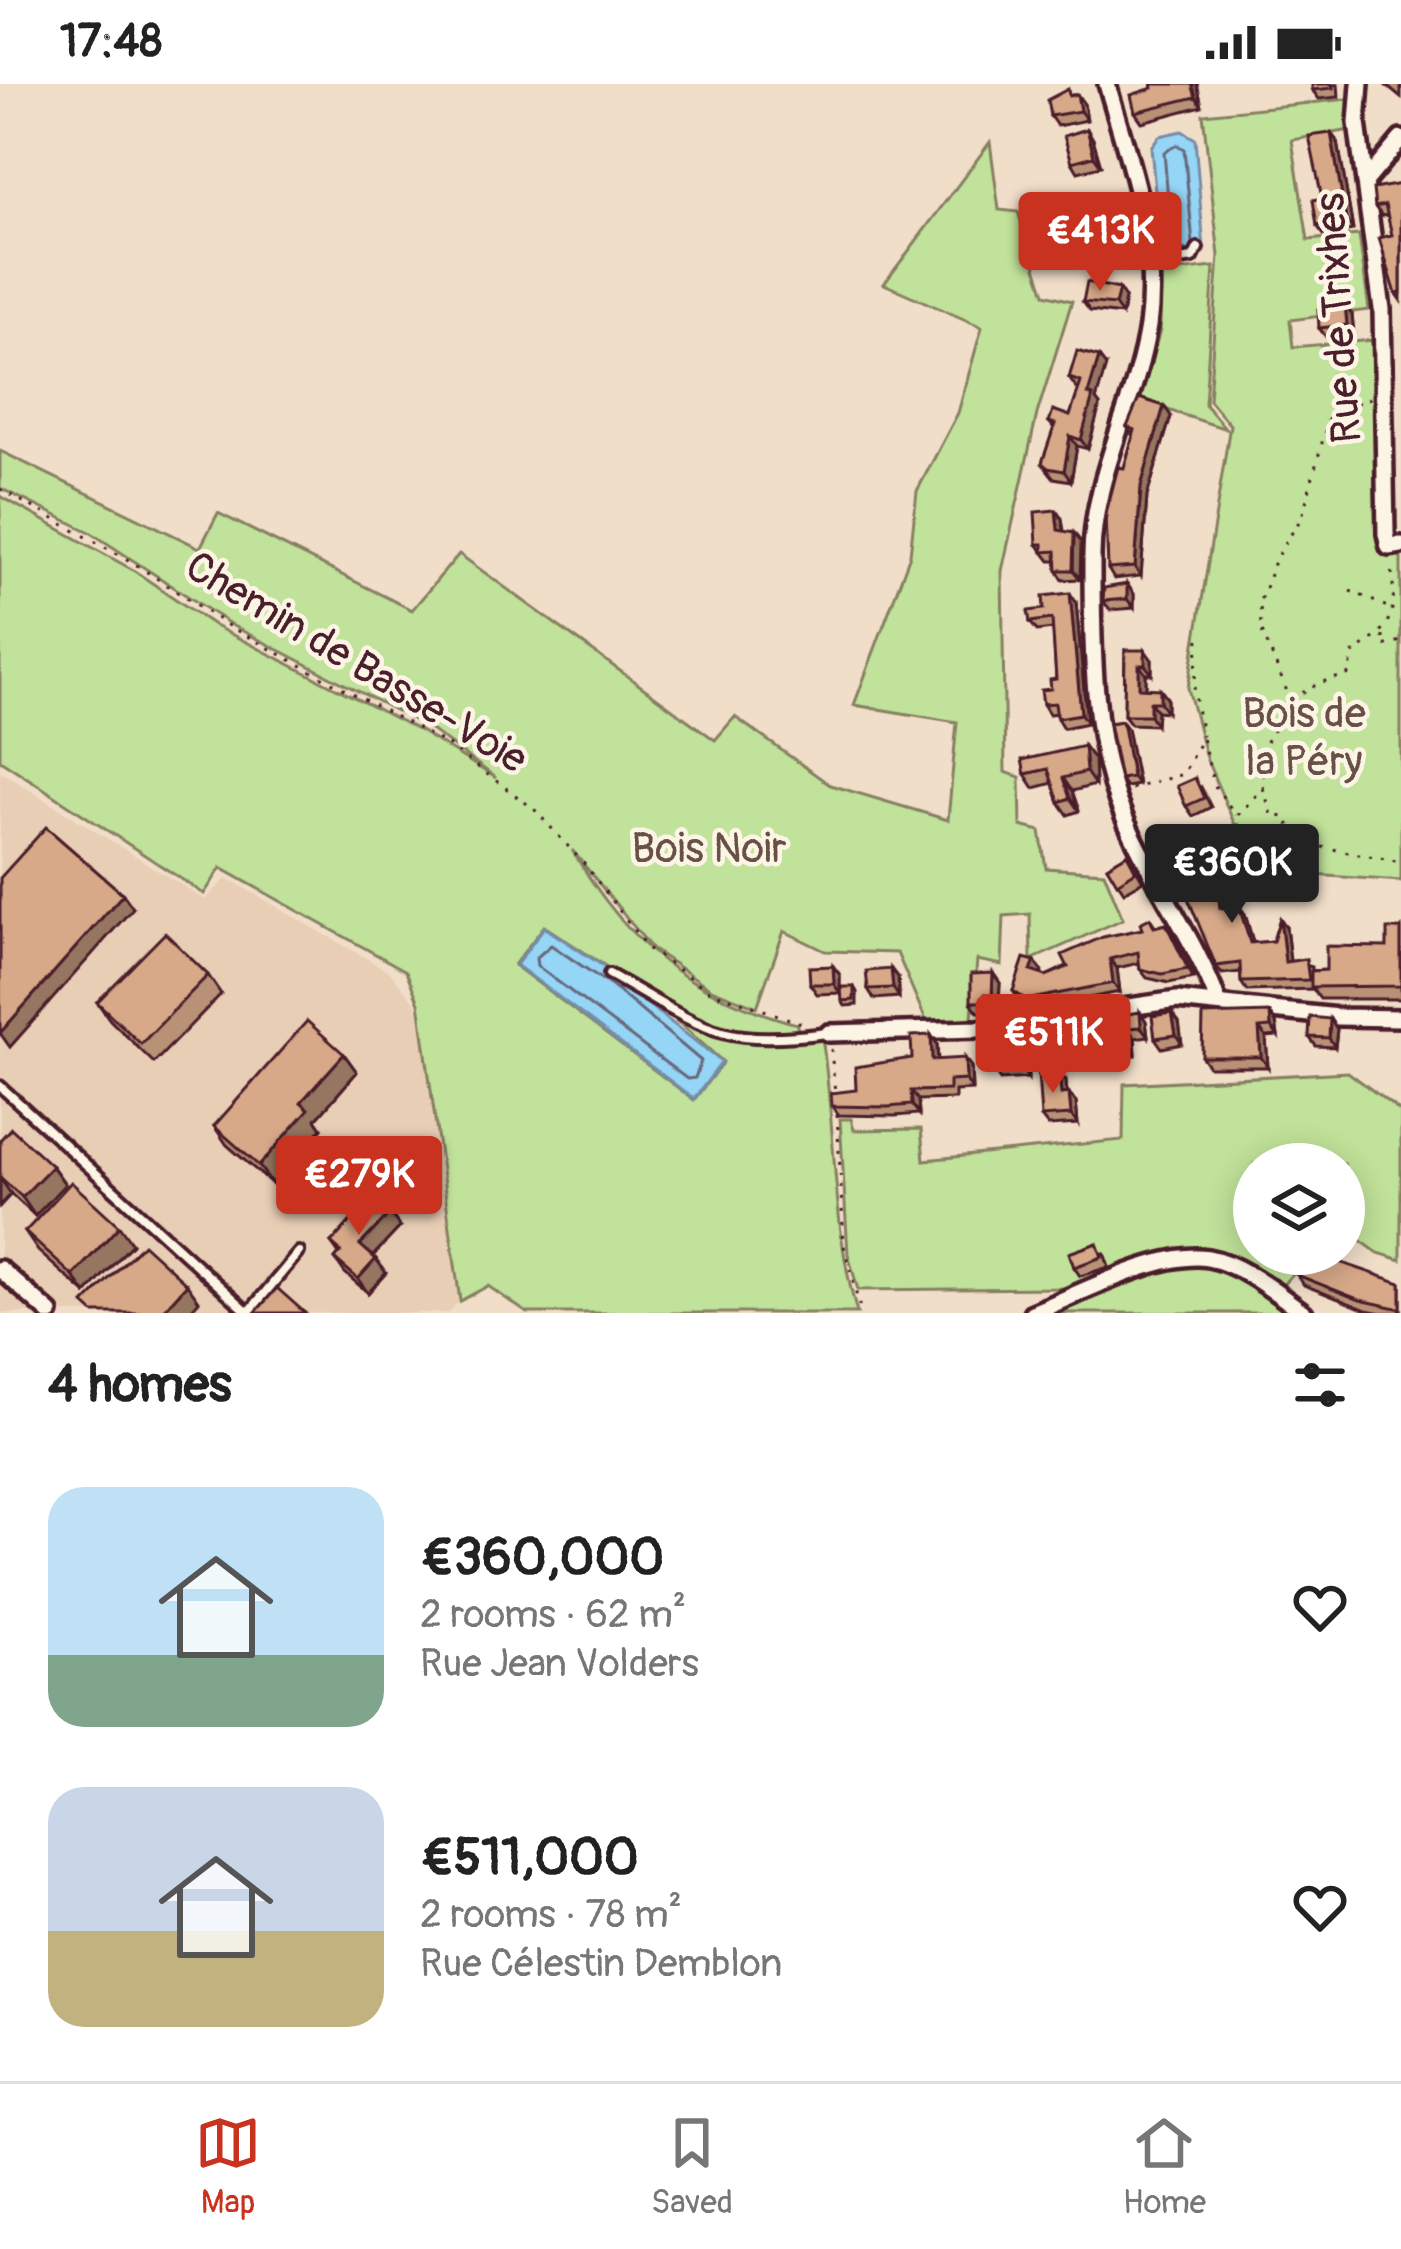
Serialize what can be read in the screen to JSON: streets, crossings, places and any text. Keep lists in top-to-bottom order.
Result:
{
  "streets": {
    "street": ["Rue de Trixhes"],
    "path": ["Chemin de Basse-Voie"]
  },
  "parks": ["Bois de la Péry", "Bois Noir"],
  "page": {
    "status": "17:48",
    "price": [
      "€413K",
      "€360K",
      "€511K",
      "€279K"
    ],
    "heading": "4 homes",
    "list": [
      {
        "name": "€360,000",
        "note": "2 rooms · 62 m² · Rue Jean Volders"
      },
      {
        "name": "€511,000",
        "note": "2 rooms · 78 m² · Rue Célestin Demblon"
      }
    ],
    "tabs": ["Map", "Saved", "Home"]
  }
}
